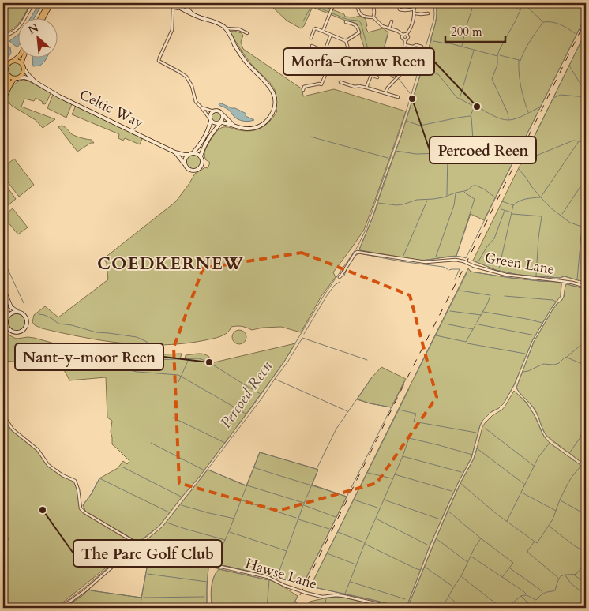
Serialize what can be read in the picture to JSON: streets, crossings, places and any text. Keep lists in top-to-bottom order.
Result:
{
  "streets": {
    "street": ["Celtic Way", "Green Lane", "Hawse Lane"]
  },
  "districts": ["COEDKERNEW"],
  "water": ["Percoed Reen"],
  "places": [
    "Percoed Reen",
    "Morfa-Gronw Reen",
    "Nant-y-moor Reen",
    "The Parc Golf Club"
  ],
  "scale_bar": "200 m",
  "north": "top left"
}
